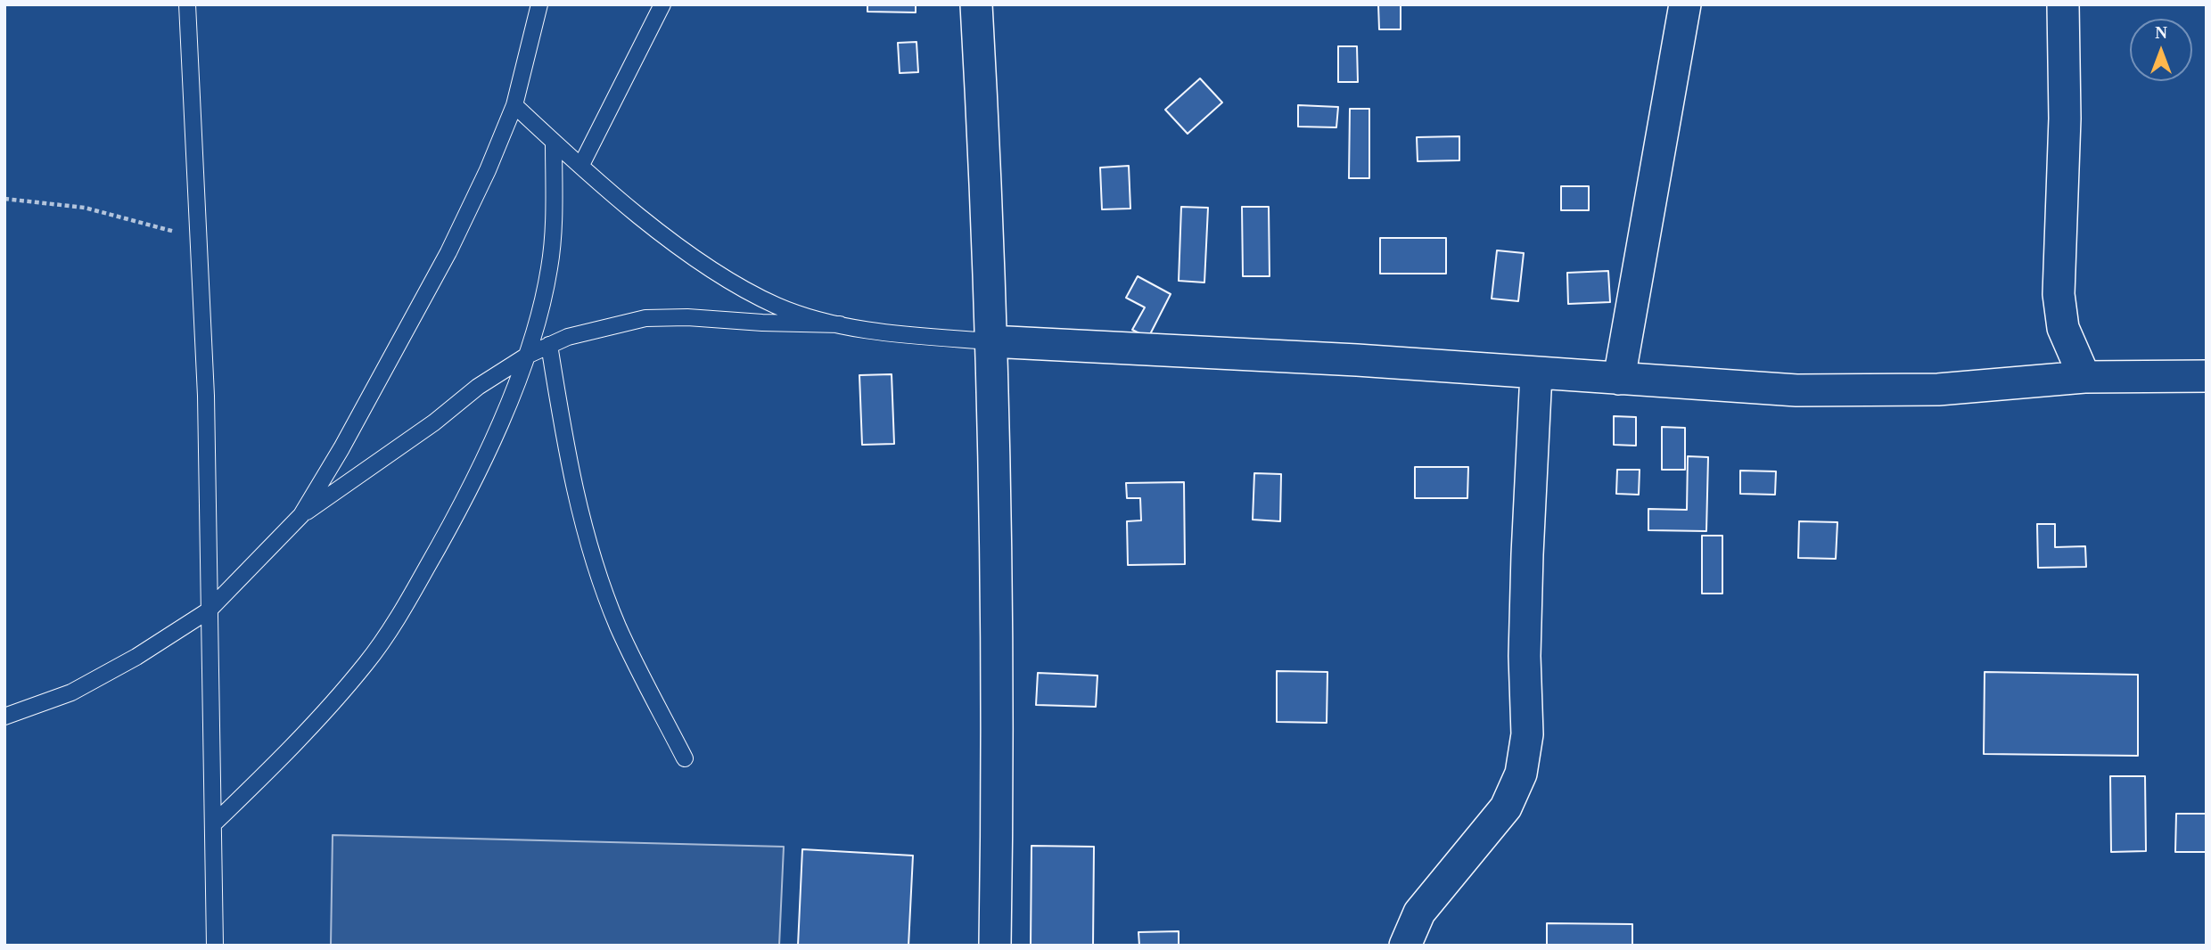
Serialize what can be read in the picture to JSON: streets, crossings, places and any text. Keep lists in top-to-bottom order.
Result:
{
  "north": "top"
}
